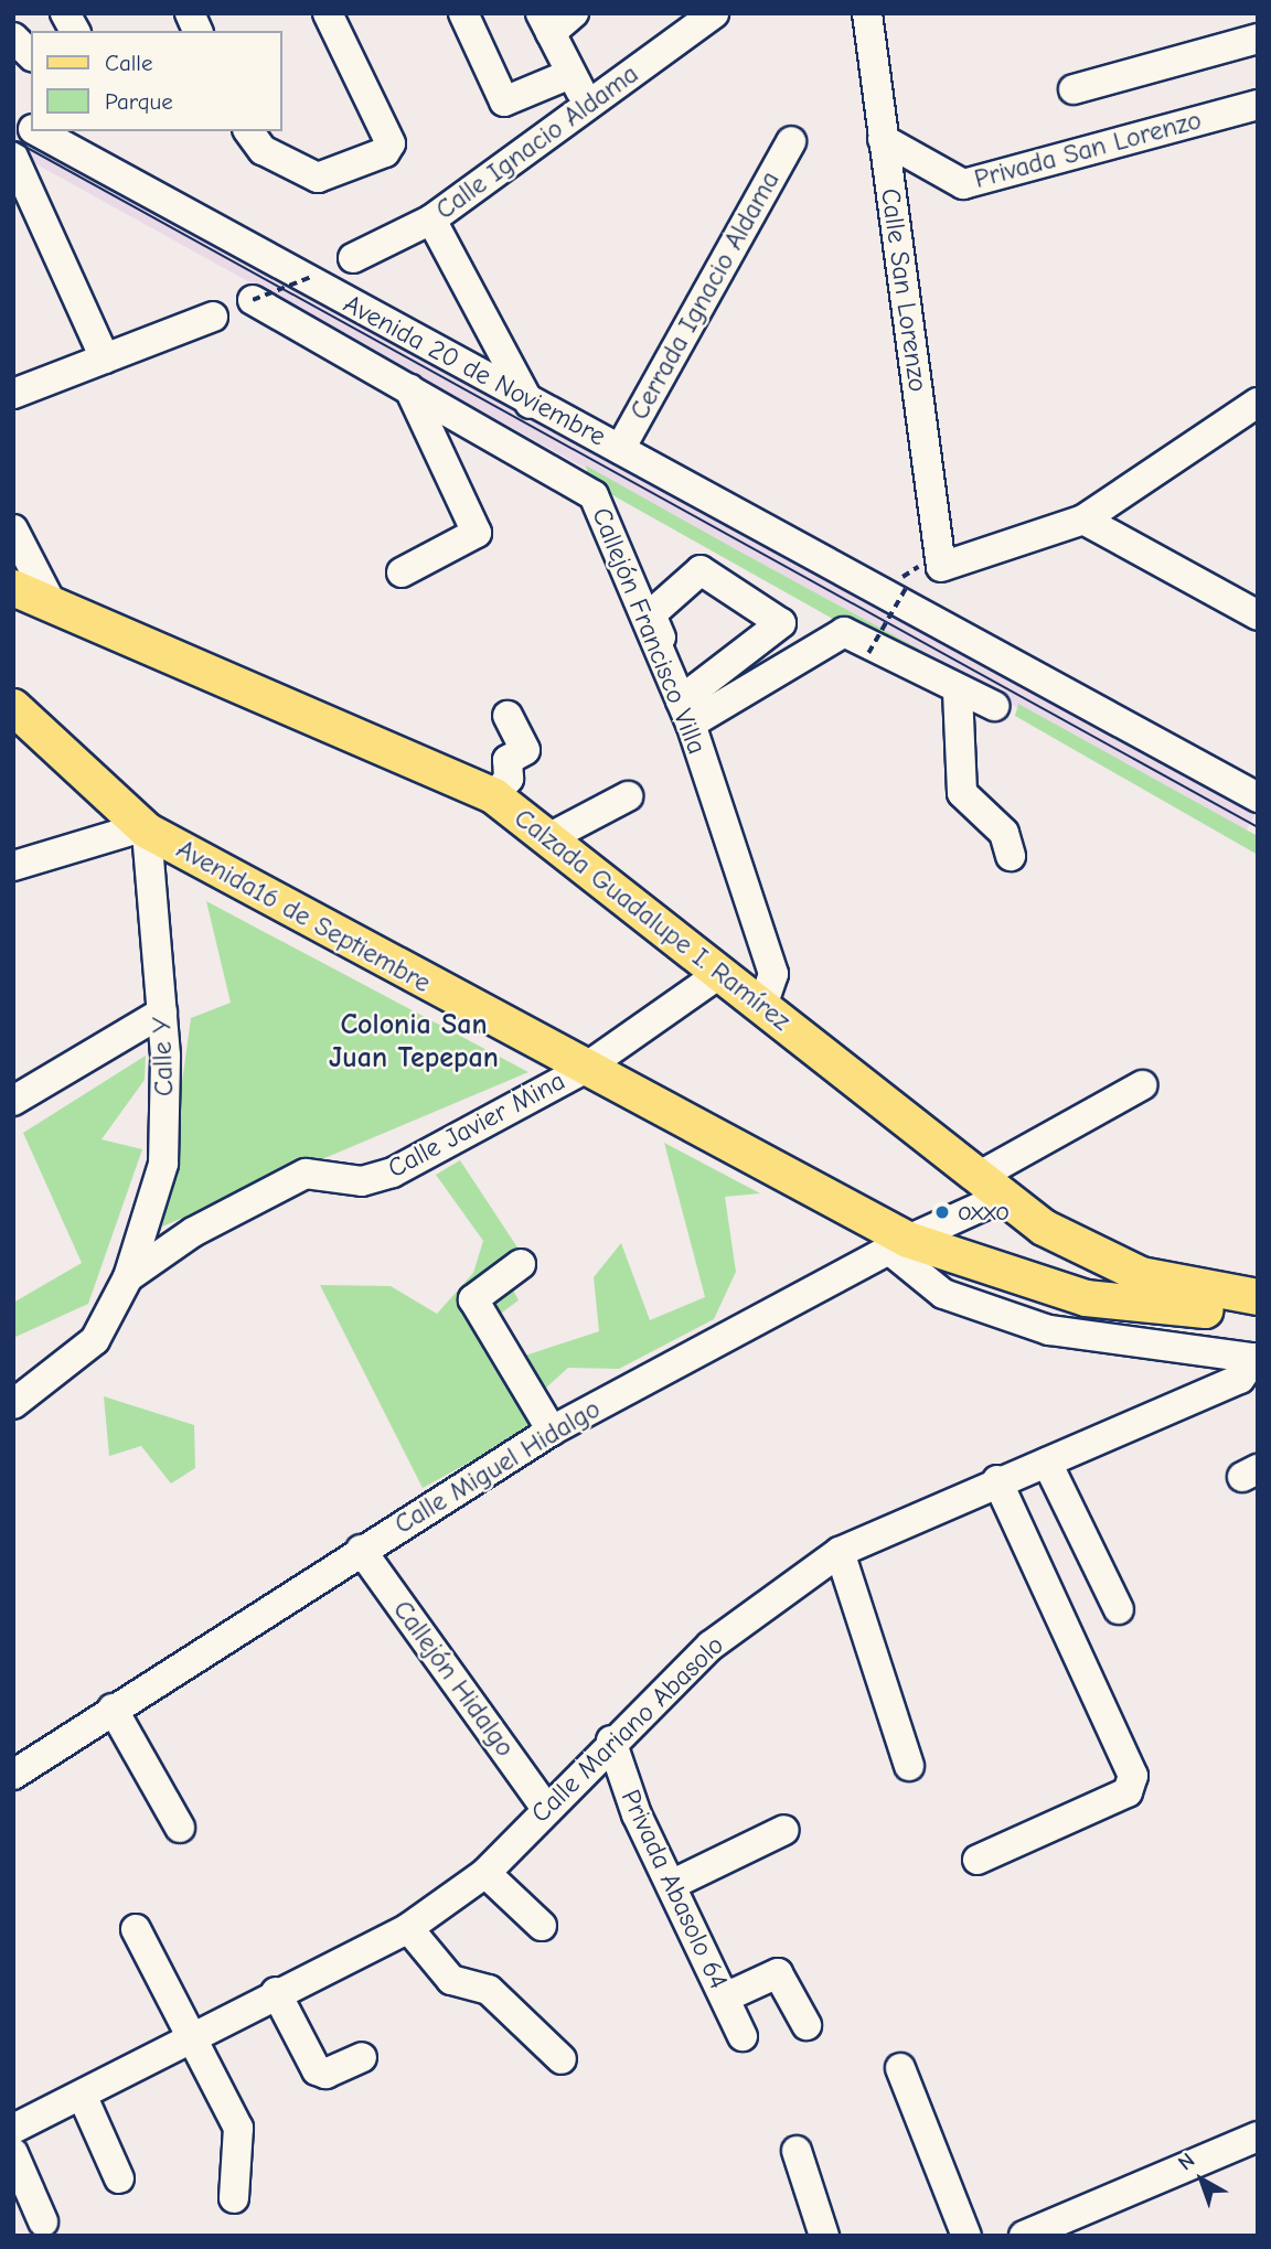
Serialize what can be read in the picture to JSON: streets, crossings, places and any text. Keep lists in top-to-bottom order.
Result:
{
  "streets": {
    "main road": ["Avenida16 de Septiembre", "Calzada Guadalupe I. Ramírez"],
    "street": [
      "Calle Ignacio Aldama",
      "Privada San Lorenzo",
      "Calle San Lorenzo",
      "Cerrada Ignacio Aldama",
      "Avenida 20 de Noviembre",
      "Callejón Francisco Villa",
      "Calle Y",
      "Calle Javier Mina",
      "Calle Miguel Hidalgo",
      "Callejón Hidalgo",
      "Calle Mariano Abasolo",
      "Privada Abasolo 64"
    ]
  },
  "crossings": [
    ["Privada San Lorenzo", "Calle San Lorenzo"],
    ["Cerrada Ignacio Aldama", "Avenida 20 de Noviembre"],
    ["Callejón Francisco Villa", "Calzada Guadalupe I. Ramírez"],
    ["Avenida16 de Septiembre", "Calle Y"],
    ["Avenida16 de Septiembre", "Calle Javier Mina"],
    ["Avenida16 de Septiembre", "Calle Miguel Hidalgo"],
    ["Calzada Guadalupe I. Ramírez", "Calle Javier Mina"],
    ["Calzada Guadalupe I. Ramírez", "Calle Miguel Hidalgo"],
    ["Calle Y", "Calle Javier Mina"],
    ["Calle Miguel Hidalgo", "Callejón Hidalgo"],
    ["Callejón Hidalgo", "Calle Mariano Abasolo"],
    ["Calle Mariano Abasolo", "Privada Abasolo 64"]
  ],
  "districts": ["Colonia San Juan Tepepan"],
  "places": ["oxxo"],
  "legend": ["Calle", "Parque"],
  "north": "top left"
}
